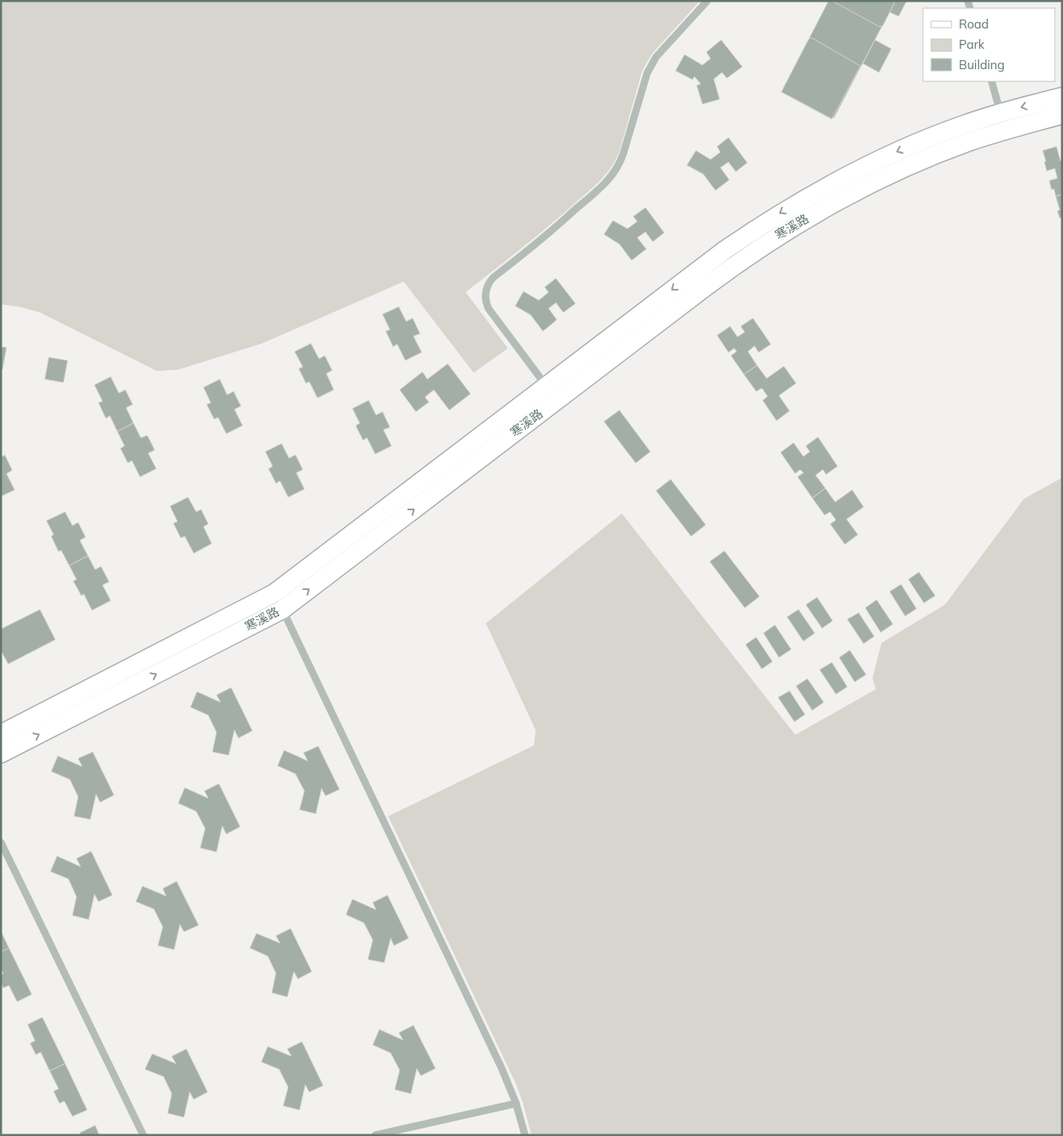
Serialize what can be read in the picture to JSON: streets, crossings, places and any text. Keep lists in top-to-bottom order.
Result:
{
  "streets": {
    "main road": ["寒溪路"]
  },
  "legend": ["Road", "Park", "Building"]
}
